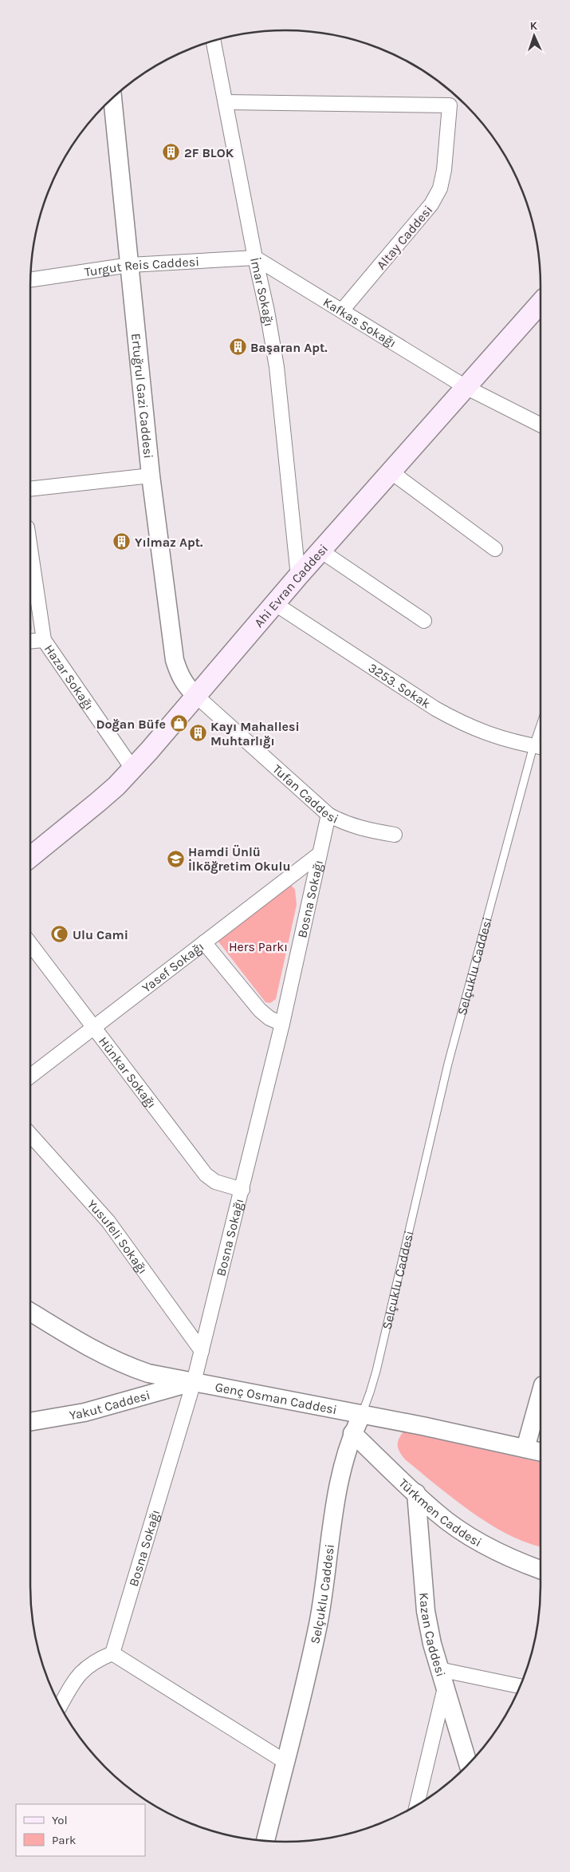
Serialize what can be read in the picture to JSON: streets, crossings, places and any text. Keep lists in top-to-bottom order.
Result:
{
  "streets": {
    "main road": ["Ahi Evran Caddesi"],
    "street": [
      "Altay Caddesi",
      "Turgut Reis Caddesi",
      "İmar Sokağı",
      "Kafkas Sokağı",
      "Ertuğrul Gazi Caddesi",
      "Hazar Sokağı",
      "3253. Sokak",
      "Tufan Caddesi",
      "Bosna Sokağı",
      "Selçuklu Caddesi",
      "Yasef Sokağı",
      "Hünkar Sokağı",
      "Yusufeli Sokağı",
      "Genç Osman Caddesi",
      "Yakut Caddesi",
      "Türkmen Caddesi",
      "Kazan Caddesi"
    ]
  },
  "crossings": [
    ["Altay Caddesi", "İmar Sokağı"],
    ["Altay Caddesi", "Kafkas Sokağı"],
    ["Turgut Reis Caddesi", "İmar Sokağı"],
    ["Turgut Reis Caddesi", "Kafkas Sokağı"],
    ["Turgut Reis Caddesi", "Ertuğrul Gazi Caddesi"],
    ["İmar Sokağı", "Kafkas Sokağı"],
    ["İmar Sokağı", "Ahi Evran Caddesi"],
    ["Kafkas Sokağı", "Ahi Evran Caddesi"],
    ["Ertuğrul Gazi Caddesi", "Ahi Evran Caddesi"],
    ["Ertuğrul Gazi Caddesi", "Tufan Caddesi"],
    ["Ahi Evran Caddesi", "Hazar Sokağı"],
    ["Ahi Evran Caddesi", "3253. Sokak"],
    ["Ahi Evran Caddesi", "Tufan Caddesi"],
    ["3253. Sokak", "Selçuklu Caddesi"],
    ["Tufan Caddesi", "Bosna Sokağı"],
    ["Bosna Sokağı", "Yasef Sokağı"],
    ["Bosna Sokağı", "Hünkar Sokağı"],
    ["Bosna Sokağı", "Yusufeli Sokağı"],
    ["Bosna Sokağı", "Genç Osman Caddesi"],
    ["Bosna Sokağı", "Yakut Caddesi"],
    ["Selçuklu Caddesi", "Genç Osman Caddesi"],
    ["Selçuklu Caddesi", "Türkmen Caddesi"],
    ["Yasef Sokağı", "Hünkar Sokağı"],
    ["Genç Osman Caddesi", "Yakut Caddesi"],
    ["Türkmen Caddesi", "Kazan Caddesi"]
  ],
  "parks": ["Hers Parkı"],
  "places": {
    "building": [
      "2F BLOK",
      "Başaran Apt.",
      "Yılmaz Apt.",
      "Kayı Mahallesi Muhtarlığı"
    ],
    "shop": ["Doğan Büfe"],
    "school or university": ["Hamdi Ünlü İlköğretim Okulu"],
    "mosque": ["Ulu Cami"]
  },
  "legend": ["Yol", "Park"],
  "north": "top"
}
